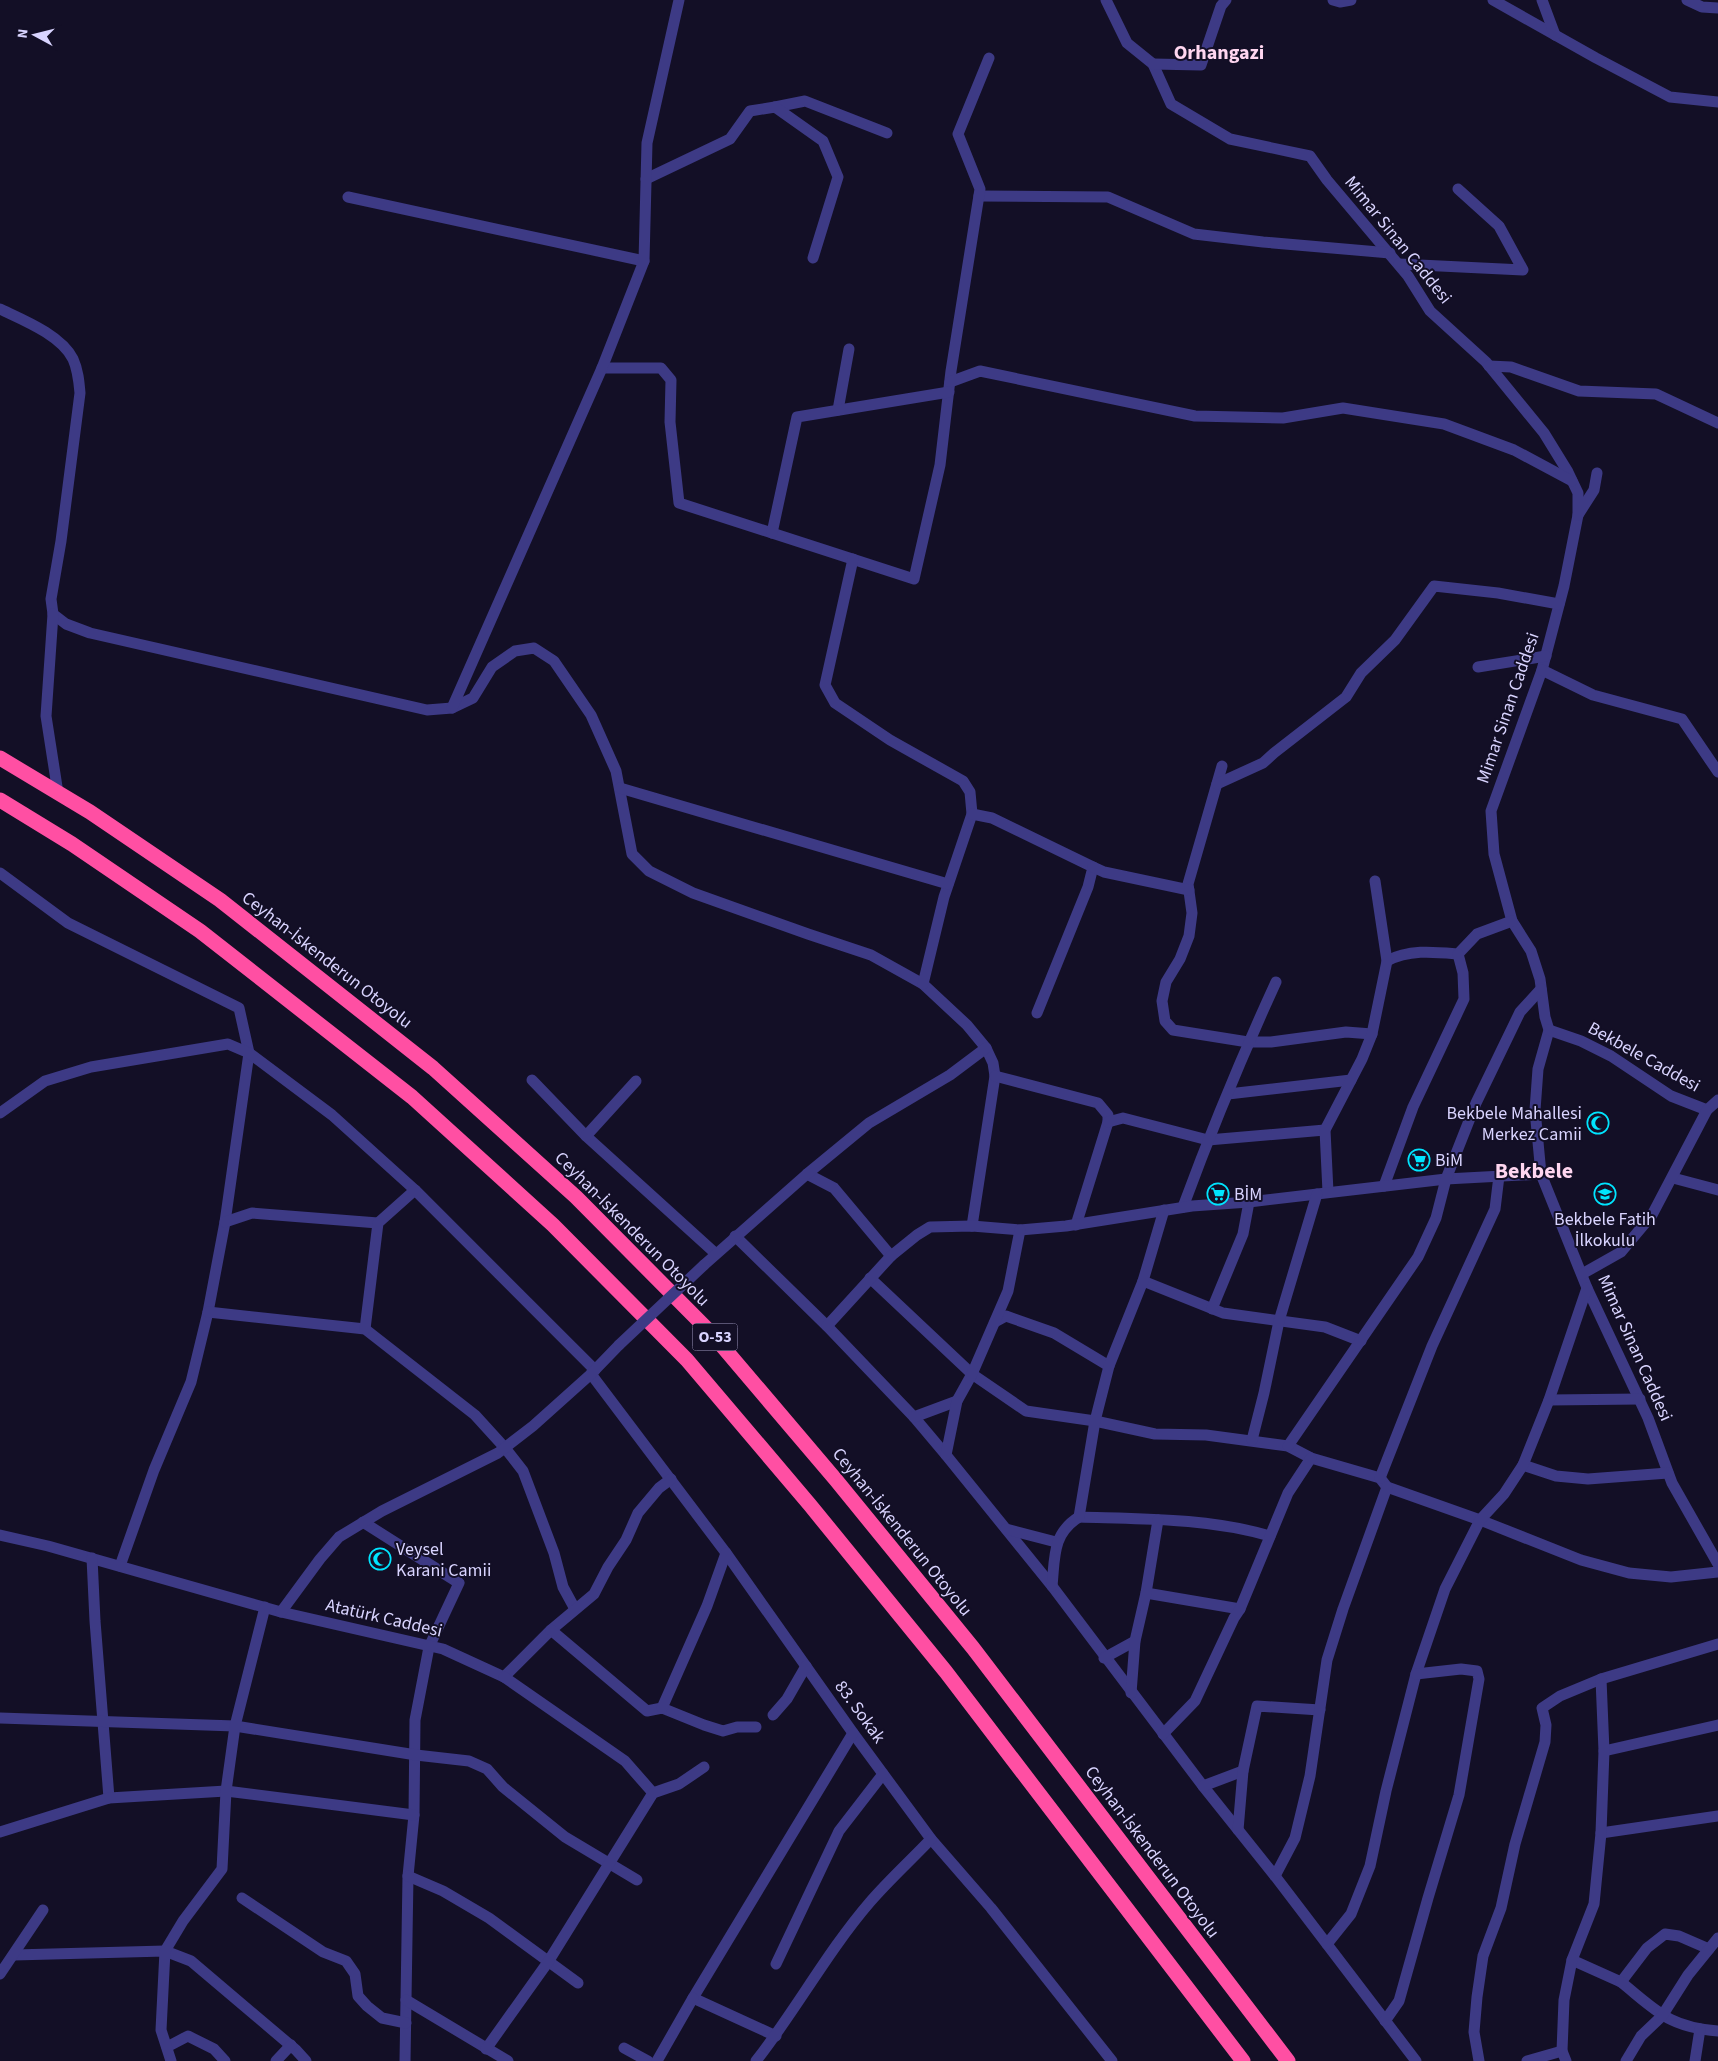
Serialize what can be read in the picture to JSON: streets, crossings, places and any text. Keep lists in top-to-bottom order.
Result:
{
  "streets": {
    "highway": ["Ceyhan-İskenderun Otoyolu", "O-53"],
    "street": [
      "Mimar Sinan Caddesi",
      "Bekbele Caddesi",
      "Atatürk Caddesi",
      "83. Sokak"
    ]
  },
  "crossings": [
    ["Mimar Sinan Caddesi", "Bekbele Caddesi"]
  ],
  "districts": ["Orhangazi", "Bekbele"],
  "places": {
    "mosque": ["Bekbele Mahallesi Merkez Camii", "Veysel Karani Camii"],
    "supermarket": ["BiM", "BİM"],
    "school or university": ["Bekbele Fatih İlkokulu"]
  },
  "north": "left"
}
